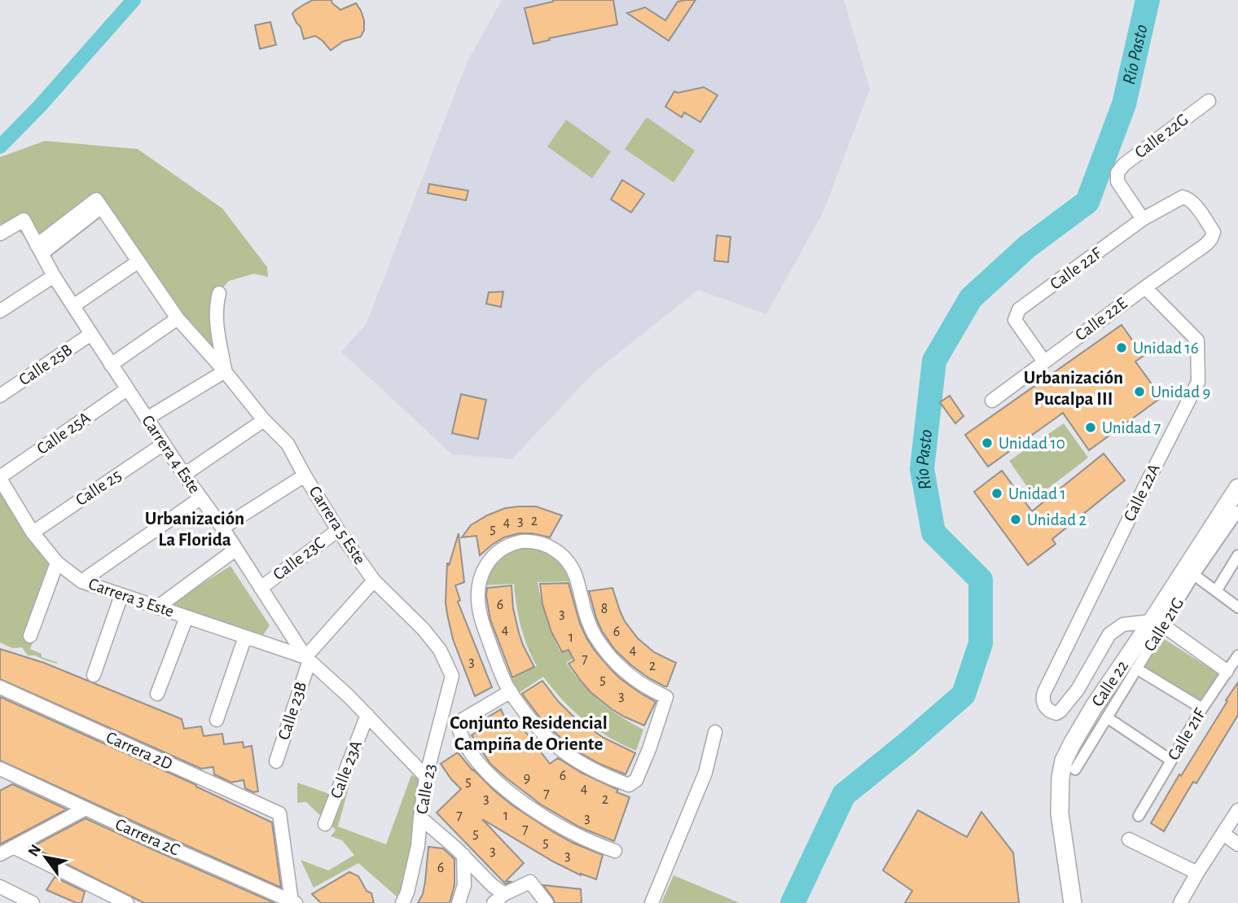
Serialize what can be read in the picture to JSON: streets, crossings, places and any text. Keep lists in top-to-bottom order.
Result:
{
  "streets": {
    "main road": ["Calle 22"],
    "street": [
      "Calle 22G",
      "Calle 22F",
      "Calle 22E",
      "Calle 25B",
      "Calle 25A",
      "Carrera 4 Este",
      "Calle 25",
      "Calle 22A",
      "Carrera 5 Este",
      "Calle 23C",
      "Carrera 3 Este",
      "Calle 21G",
      "Calle 23B",
      "Calle 21F",
      "Carrera 2D",
      "Calle 23A",
      "Calle 23",
      "Carrera 2C"
    ]
  },
  "crossings": [
    ["Calle 22G", "Calle 22F"],
    ["Calle 22F", "Calle 22E"],
    ["Calle 22E", "Calle 22A"],
    ["Calle 25B", "Carrera 4 Este"],
    ["Calle 25A", "Carrera 4 Este"],
    ["Calle 25A", "Carrera 3 Este"],
    ["Carrera 4 Este", "Calle 25"],
    ["Carrera 4 Este", "Carrera 5 Este"],
    ["Carrera 4 Este", "Calle 23C"],
    ["Carrera 4 Este", "Carrera 3 Este"],
    ["Carrera 4 Este", "Calle 23B"],
    ["Carrera 4 Este", "Calle 23A"],
    ["Carrera 4 Este", "Calle 23"],
    ["Calle 25", "Carrera 3 Este"],
    ["Calle 22A", "Calle 21G"],
    ["Calle 22A", "Calle 22"],
    ["Carrera 5 Este", "Calle 23C"],
    ["Carrera 5 Este", "Calle 23B"],
    ["Carrera 5 Este", "Calle 23"],
    ["Carrera 3 Este", "Calle 23B"],
    ["Calle 21G", "Calle 22"],
    ["Carrera 2D", "Carrera 2C"]
  ],
  "districts": ["Urbanización Pucalpa III", "Urbanización La Florida", "Conjunto Residencial Campiña de Oriente"],
  "water": ["Río Pasto"],
  "places": [
    "Unidad 16",
    "Unidad 9",
    "Unidad 7",
    "Unidad 10",
    "Unidad 1",
    "Unidad 2"
  ],
  "house_numbers": [
    "3",
    "2",
    "4",
    "5",
    "6",
    "8",
    "3",
    "4",
    "6",
    "1",
    "4",
    "7",
    "3",
    "2",
    "5",
    "3",
    "6",
    "9",
    "5",
    "4",
    "7",
    "3",
    "2",
    "7",
    "1",
    "3",
    "7",
    "5",
    "5",
    "3",
    "3",
    "6"
  ],
  "north": "top left"
}
